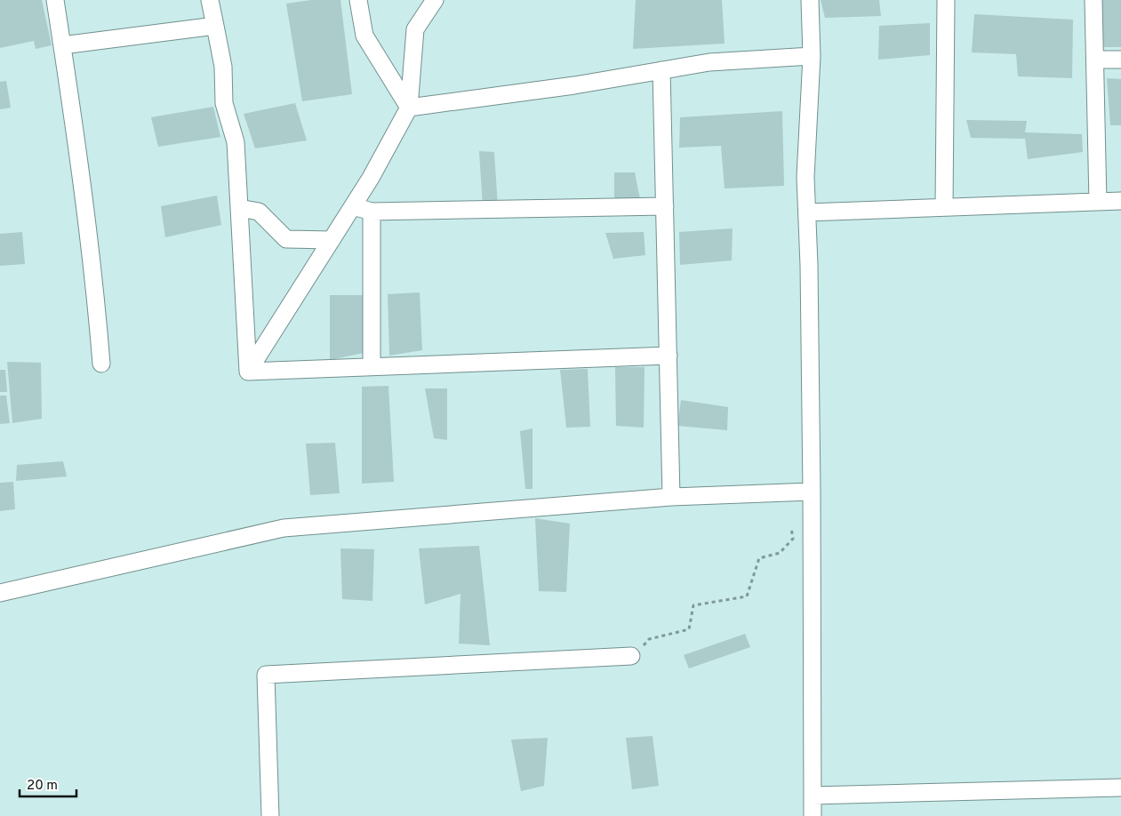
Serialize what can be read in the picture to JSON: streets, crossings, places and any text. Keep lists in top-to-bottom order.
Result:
{
  "scale_bar": "20 m"
}
